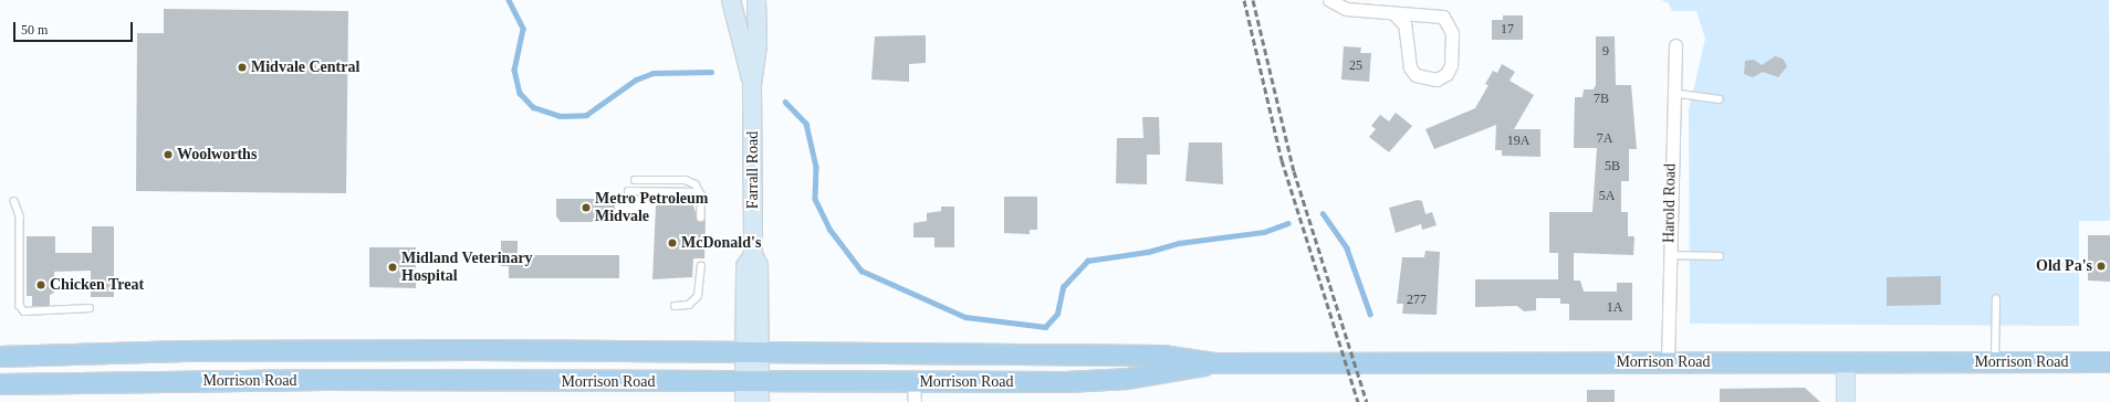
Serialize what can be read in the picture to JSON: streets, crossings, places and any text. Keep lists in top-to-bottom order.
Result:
{
  "streets": {
    "main road": ["Farrall Road", "Morrison Road"],
    "street": ["Harold Road"]
  },
  "crossings": [
    ["Farrall Road", "Morrison Road"],
    ["Harold Road", "Morrison Road"]
  ],
  "places": [
    "Midvale Central",
    "Woolworths",
    "Metro Petroleum Midvale",
    "McDonald's",
    "Old Pa's",
    "Midland Veterinary Hospital",
    "Chicken Treat"
  ],
  "house_numbers": [
    "17",
    "9",
    "25",
    "7B",
    "7A",
    "19A",
    "5B",
    "5A",
    "277",
    "1A"
  ],
  "scale_bar": "50 m"
}
